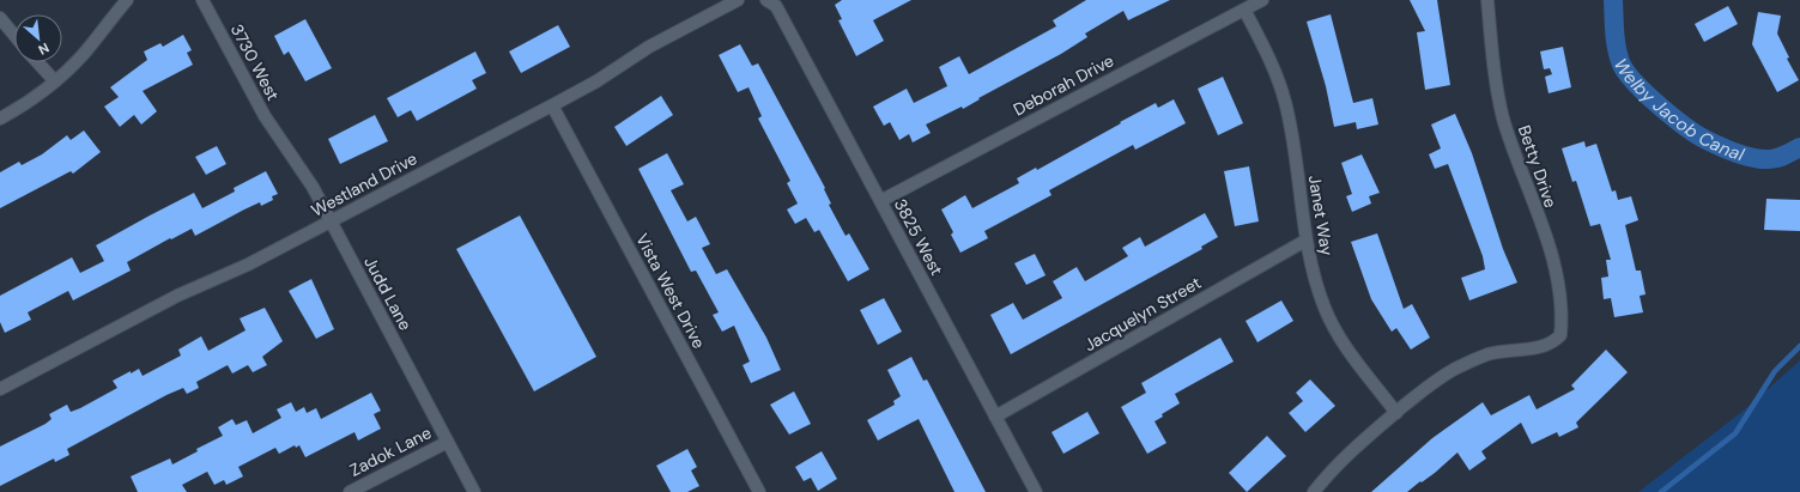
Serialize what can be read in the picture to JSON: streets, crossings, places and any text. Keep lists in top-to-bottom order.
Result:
{
  "streets": {
    "street": [
      "3730 West",
      "Deborah Drive",
      "Betty Drive",
      "Westland Drive",
      "Janet Way",
      "3825 West",
      "Vista West Drive",
      "Judd Lane",
      "Jacquelyn Street",
      "Zadok Lane"
    ]
  },
  "crossings": [
    ["3730 West", "Judd Lane"],
    ["Deborah Drive", "Janet Way"],
    ["Deborah Drive", "3825 West"],
    ["Betty Drive", "Janet Way"],
    ["Westland Drive", "Vista West Drive"],
    ["Westland Drive", "Judd Lane"],
    ["Janet Way", "Jacquelyn Street"],
    ["3825 West", "Jacquelyn Street"],
    ["Judd Lane", "Zadok Lane"]
  ],
  "water": ["Welby Jacob Canal"],
  "north": "bottom right"
}
